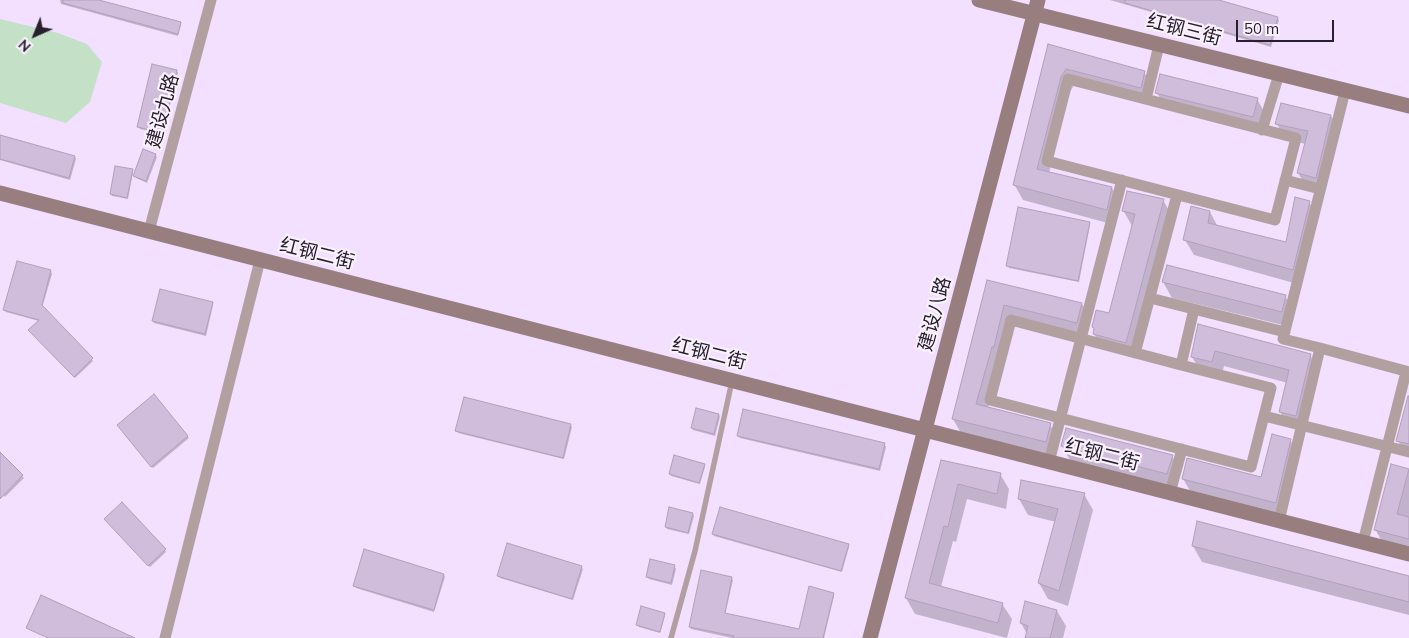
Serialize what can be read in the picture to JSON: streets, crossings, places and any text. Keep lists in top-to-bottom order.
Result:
{
  "streets": {
    "street": [
      "红钢三街",
      "建设九路",
      "红钢二街",
      "建设八路"
    ]
  },
  "crossings": [
    ["红钢三街", "建设八路"],
    ["建设九路", "红钢二街"],
    ["红钢二街", "建设八路"]
  ],
  "scale_bar": "50 m",
  "north": "bottom left"
}
